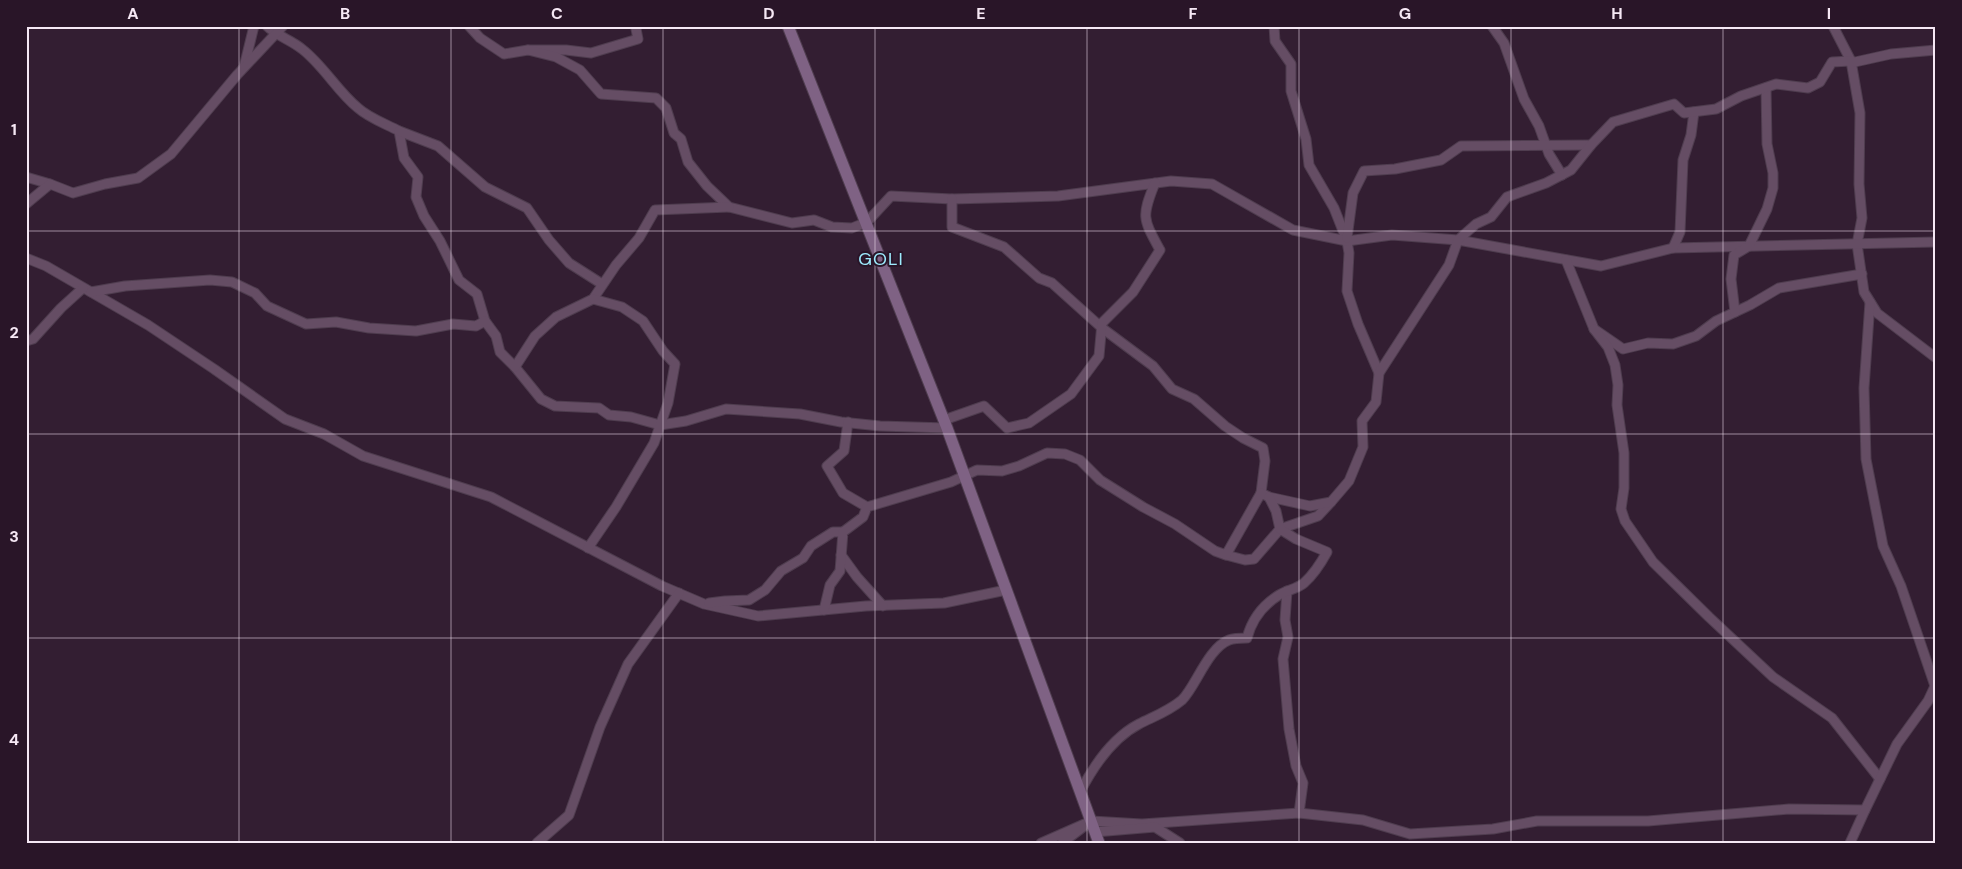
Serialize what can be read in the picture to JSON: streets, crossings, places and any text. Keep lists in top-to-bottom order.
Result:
{
  "districts": ["GOLI"],
  "grid": {
    "columns": [
      "A",
      "B",
      "C",
      "D",
      "E",
      "F",
      "G",
      "H",
      "I"
    ],
    "rows": [
      "1",
      "2",
      "3",
      "4"
    ]
  }
}
